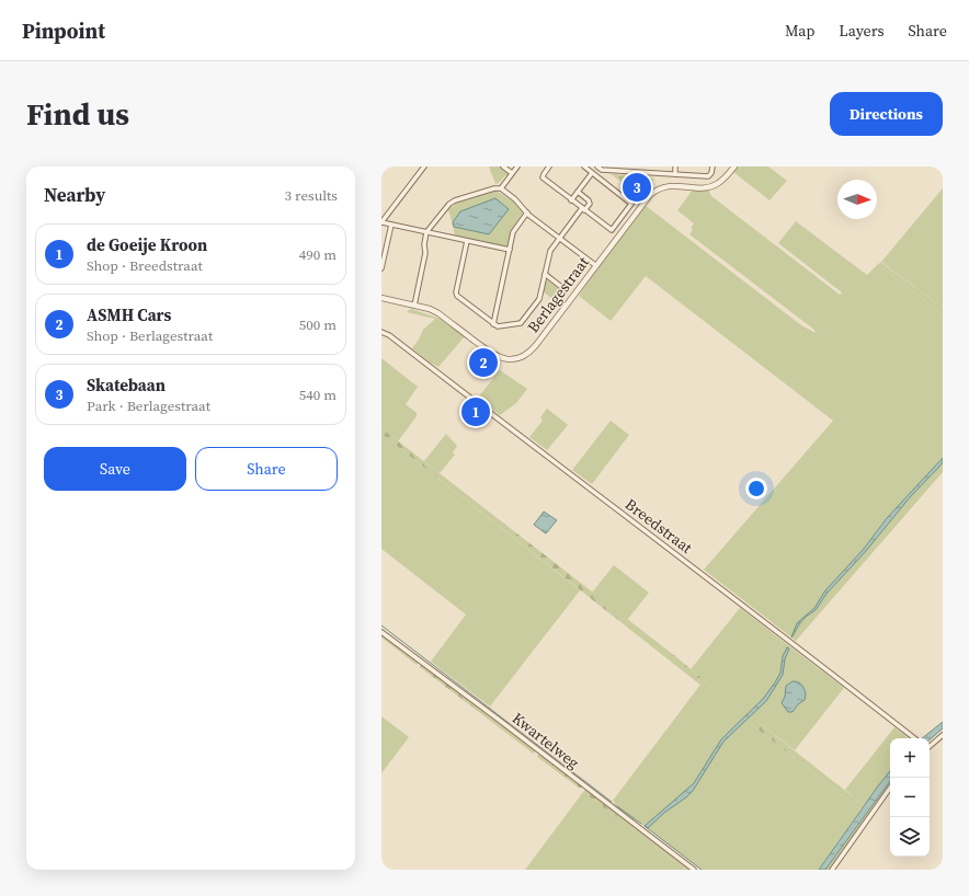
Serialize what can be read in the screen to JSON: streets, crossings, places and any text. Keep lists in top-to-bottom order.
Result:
{
  "streets": {
    "street": ["Berlagestraat", "Breedstraat", "Kwartelweg"]
  },
  "north": "right",
  "page": {
    "header": "Pinpoint",
    "nav": ["Map", "Layers", "Share"],
    "buttons": [
      "Directions",
      ["Save", "Share"]
    ],
    "title": "Find us",
    "heading": ["Nearby", "3 results"],
    "pins": ["3", "2", "1"],
    "list": [
      {
        "mark": "1",
        "name": "de Goeije Kroon",
        "note": "Shop · Breedstraat",
        "value": "490 m"
      },
      {
        "mark": "2",
        "name": "ASMH Cars",
        "note": "Shop · Berlagestraat",
        "value": "500 m"
      },
      {
        "mark": "3",
        "name": "Skatebaan",
        "note": "Park · Berlagestraat",
        "value": "540 m"
      }
    ],
    "map_buttons": ["+", "−"]
  }
}
